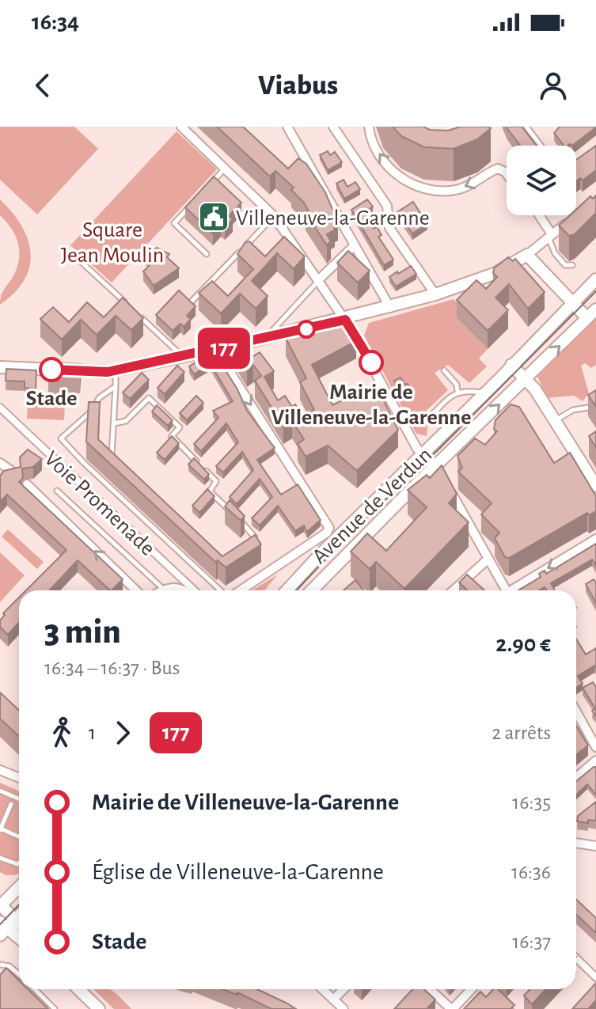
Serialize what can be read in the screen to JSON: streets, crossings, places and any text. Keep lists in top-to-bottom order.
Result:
{
  "streets": {
    "main road": ["Avenue de Verdun"],
    "street": ["Voie Promenade"]
  },
  "parks": ["Square Jean Moulin"],
  "places": {
    "public building": ["Villeneuve-la-Garenne"],
    "other": ["Mairie de Villeneuve-la-Garenne", "Stade"]
  },
  "lines": ["bus line 177"],
  "page": {
    "status": "16:34",
    "header": "Viabus",
    "on_map": "177",
    "heading": ["3 min", "16:34 – 16:37 · Bus", "2.90 €"],
    "legs": ["1", "177", "2 arrêts"],
    "list": [
      {
        "name": "Mairie de Villeneuve-la-Garenne",
        "value": "16:35"
      },
      {
        "name": "Église de Villeneuve-la-Garenne",
        "value": "16:36"
      },
      {
        "name": "Stade",
        "value": "16:37"
      }
    ]
  }
}
